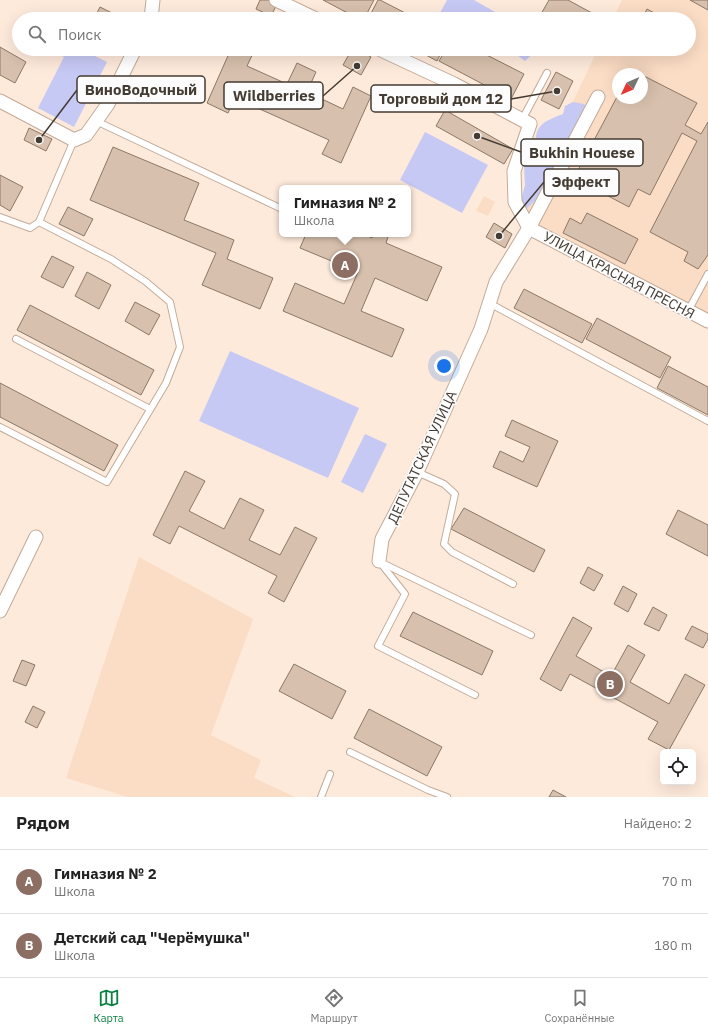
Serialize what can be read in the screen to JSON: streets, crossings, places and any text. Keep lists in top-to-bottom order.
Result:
{
  "streets": {
    "street": ["УЛИЦА КРАСНАЯ ПРЕСНЯ", "ДЕПУТАТСКАЯ УЛИЦА"]
  },
  "crossings": [
    ["УЛИЦА КРАСНАЯ ПРЕСНЯ", "ДЕПУТАТСКАЯ УЛИЦА"]
  ],
  "places": [
    "Wildberries",
    "Торговый дом 12",
    "Bukhin Houese",
    "ВиноВодочный",
    "Эффект"
  ],
  "north": "bottom left",
  "page": {
    "search": "Поиск",
    "popup": ["Гимназия № 2", "Школа"],
    "pins": ["A", "B"],
    "heading": ["Рядом", "Найдено: 2"],
    "list": [
      {
        "mark": "A",
        "name": "Гимназия № 2",
        "note": "Школа",
        "value": "70 m"
      },
      {
        "mark": "B",
        "name": "Детский сад \"Черёмушка\"",
        "note": "Школа",
        "value": "180 m"
      }
    ],
    "nav": ["Карта", "Маршрут", "Сохранённые"]
  }
}
